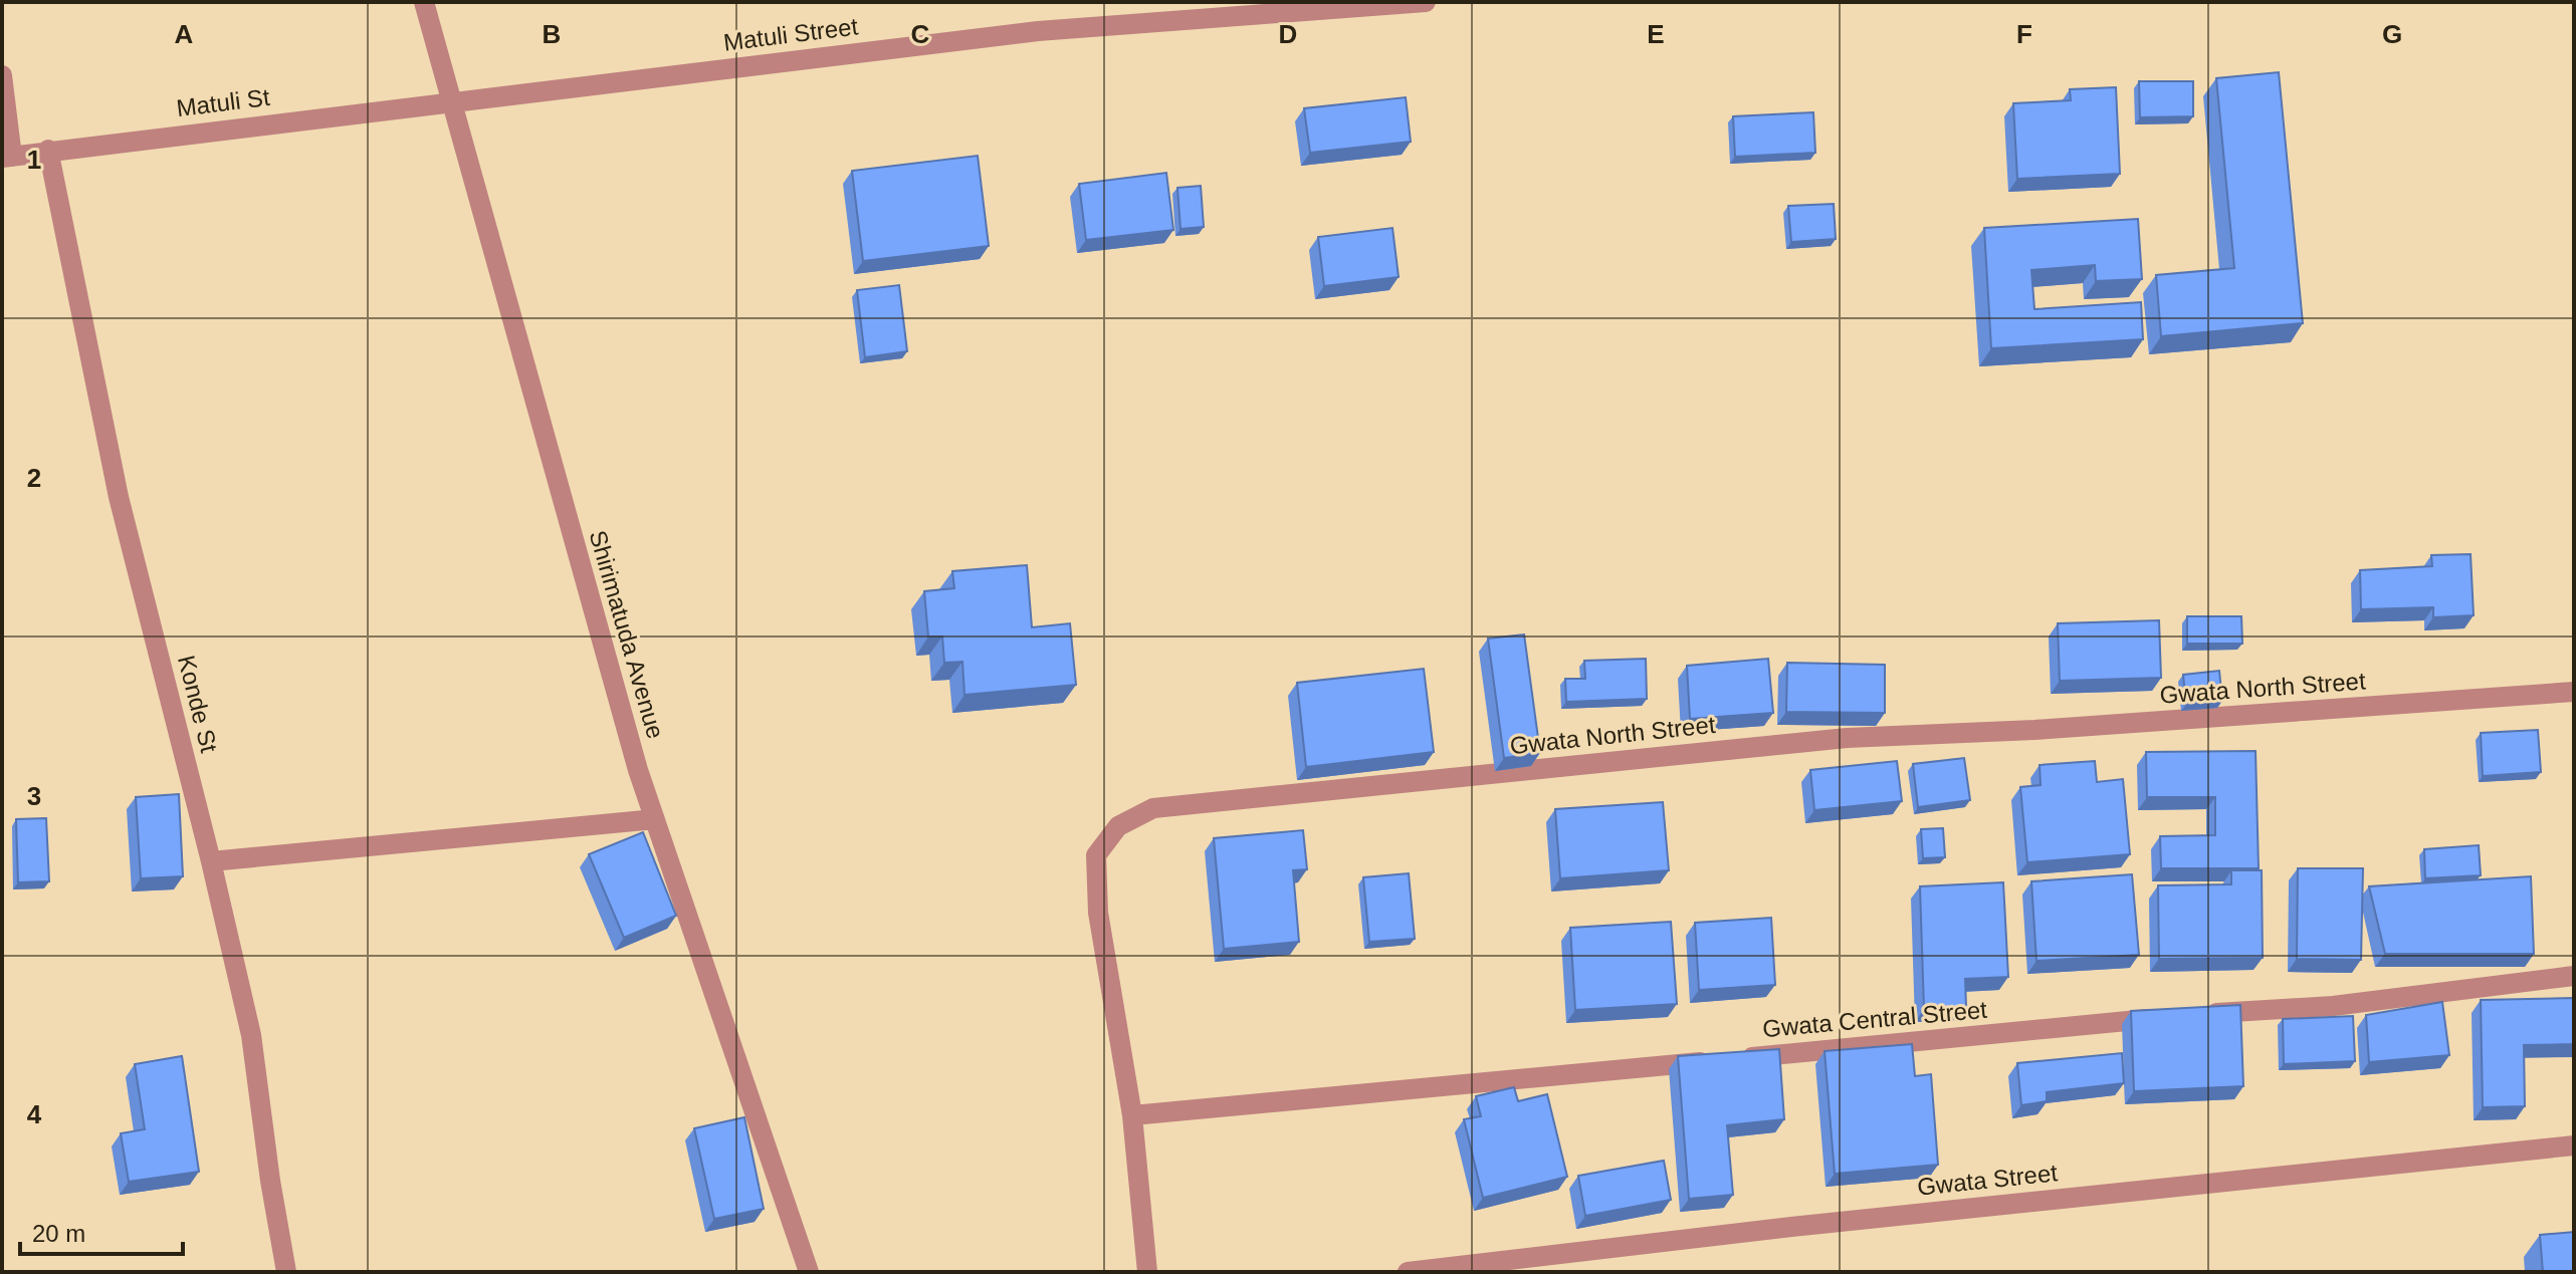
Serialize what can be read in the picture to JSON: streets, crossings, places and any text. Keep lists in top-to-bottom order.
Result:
{
  "streets": {
    "street": [
      "Matuli Street",
      "Matuli St",
      "Shirimatuda Avenue",
      "Gwata North Street",
      "Konde St",
      "Gwata Central Street",
      "Gwata Street"
    ]
  },
  "crossings": [
    ["Matuli Street", "Matuli St"],
    ["Matuli Street", "Shirimatuda Avenue"],
    ["Matuli St", "Shirimatuda Avenue"],
    ["Matuli St", "Konde St"],
    ["Gwata North Street", "Gwata Central Street"]
  ],
  "scale_bar": "20 m",
  "grid": {
    "columns": [
      "A",
      "B",
      "C",
      "D",
      "E",
      "F",
      "G"
    ],
    "rows": [
      "1",
      "2",
      "3",
      "4"
    ]
  }
}
